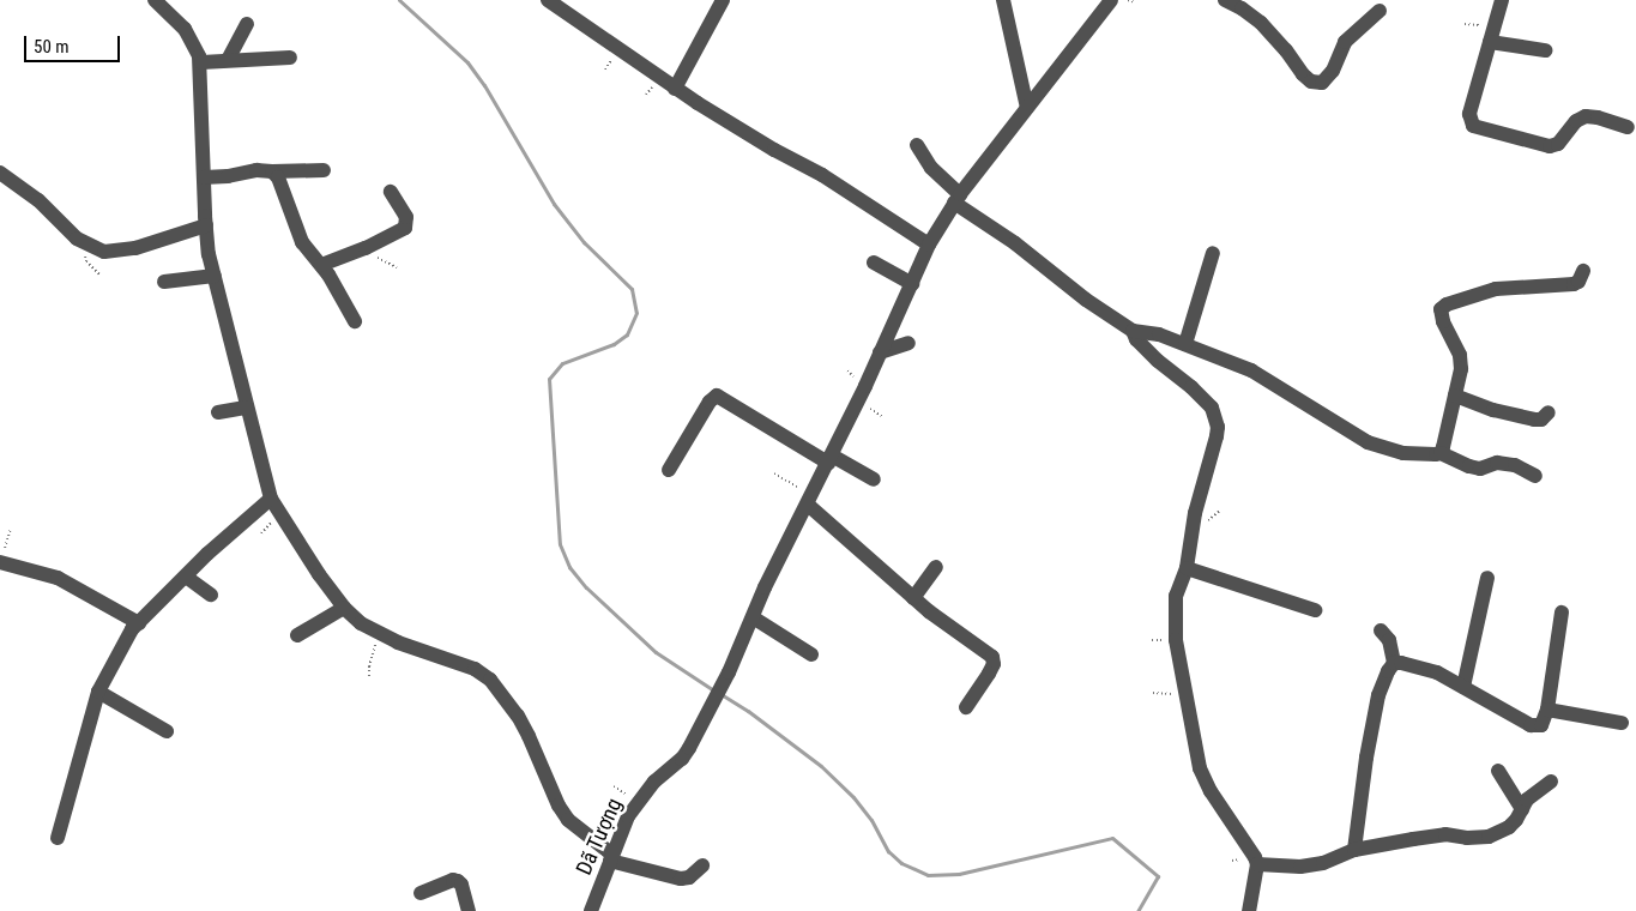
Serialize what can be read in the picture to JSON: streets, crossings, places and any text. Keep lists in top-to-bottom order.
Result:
{
  "streets": {
    "street": ["Dã Tượng"]
  },
  "scale_bar": "50 m"
}
